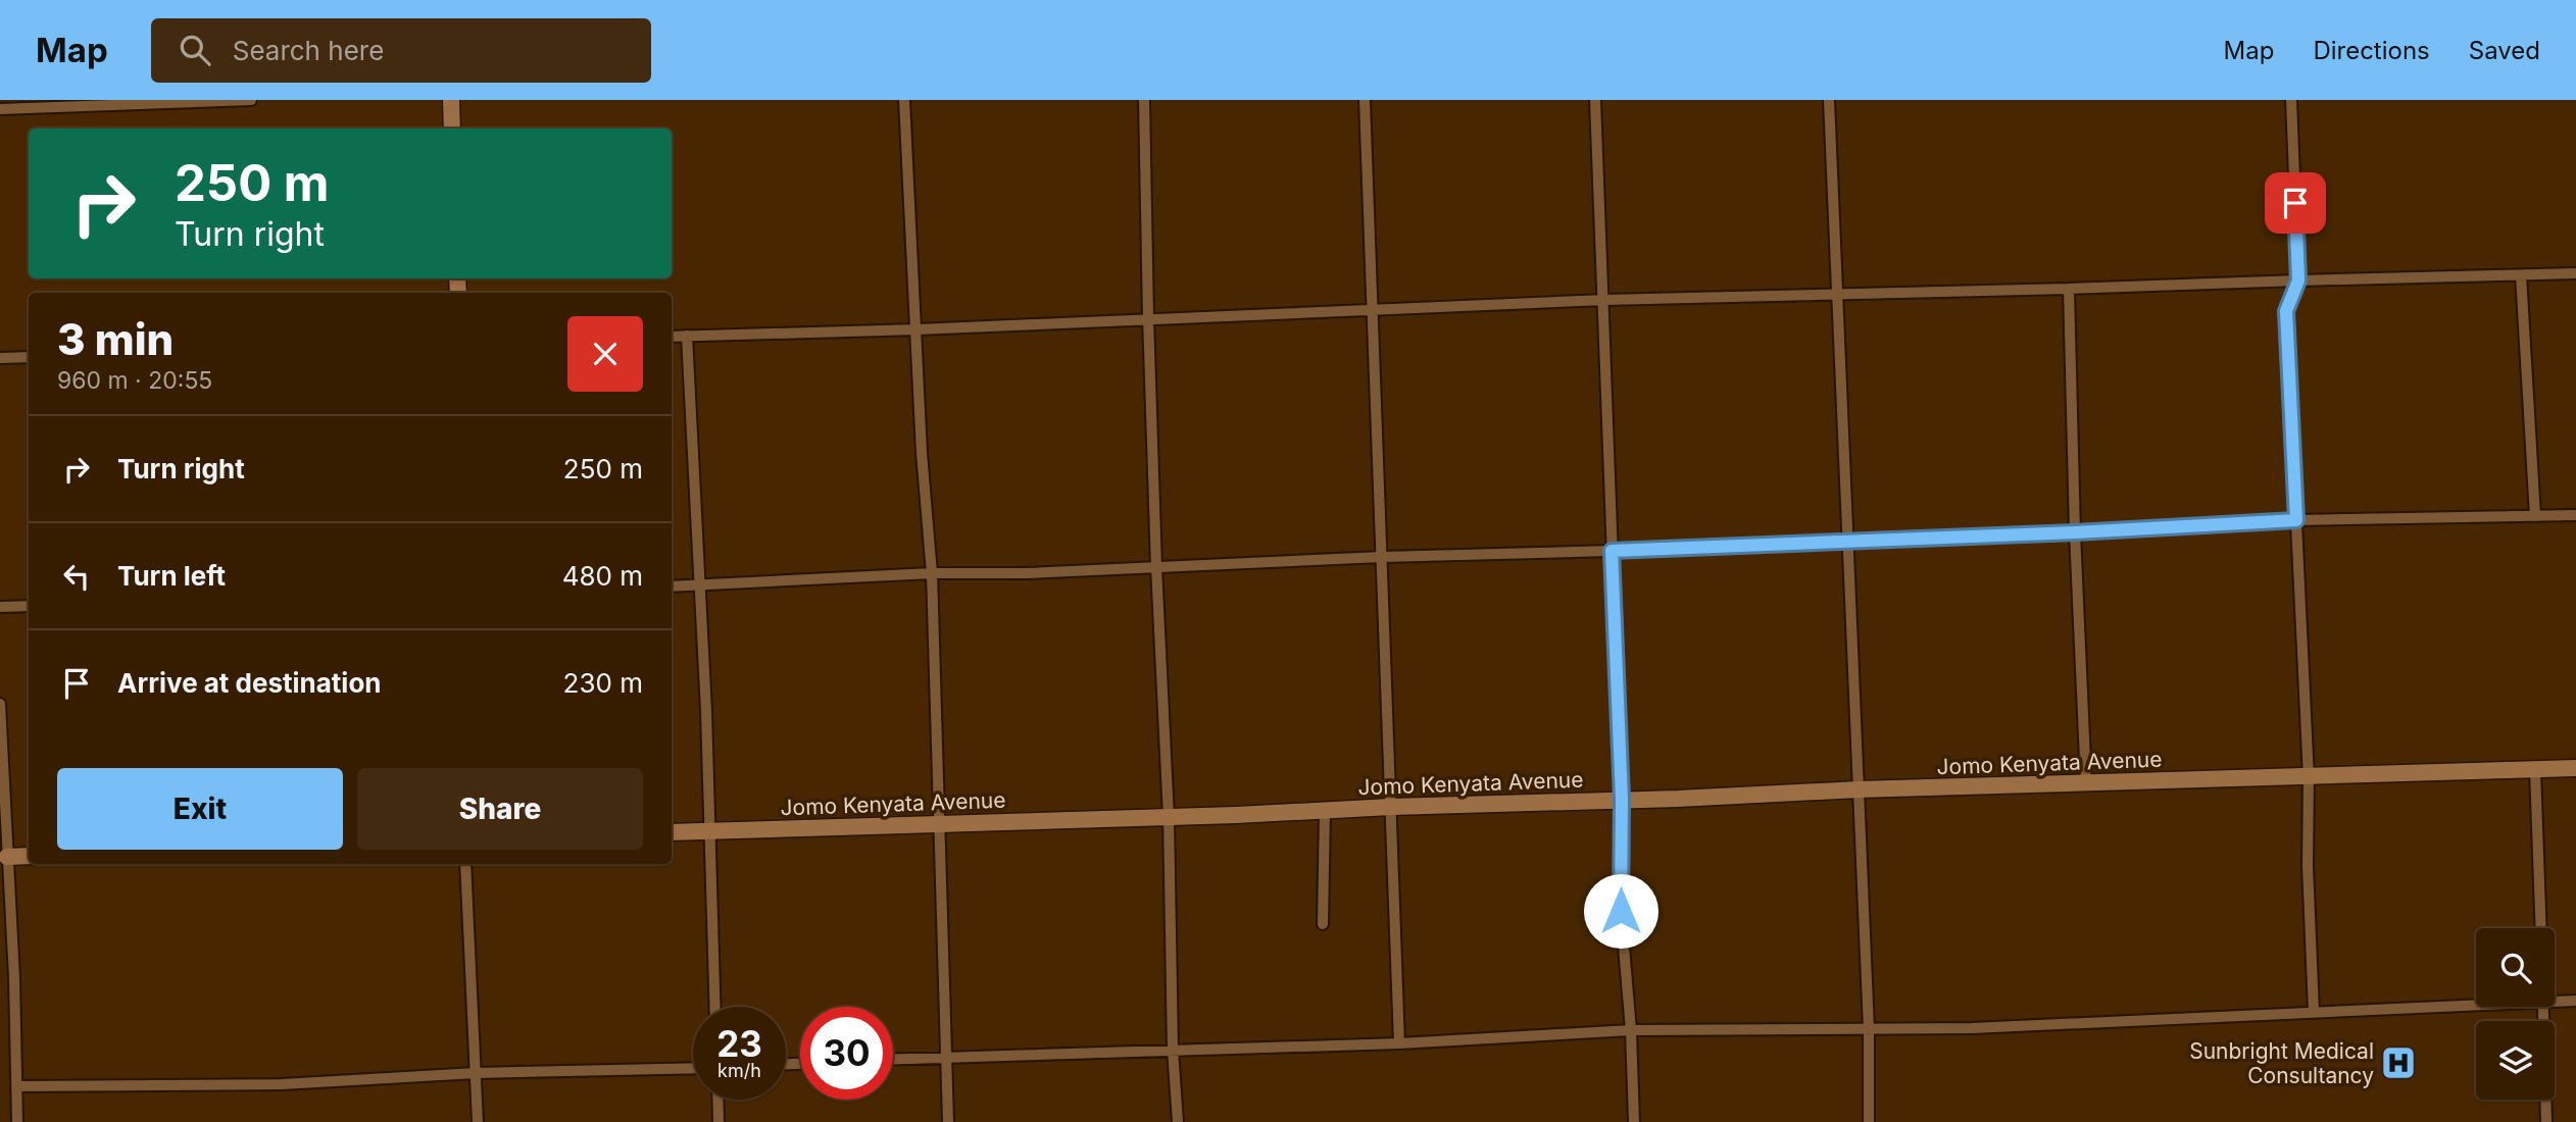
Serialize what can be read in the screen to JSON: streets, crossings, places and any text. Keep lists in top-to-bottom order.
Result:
{
  "streets": {
    "street": ["Jomo Kenyata Avenue"]
  },
  "places": {
    "hospital": ["Sunbright Medical Consultancy"]
  },
  "page": {
    "header": "Map",
    "search": "Search here",
    "nav": ["Map", "Directions", "Saved"],
    "turn": ["250 m", "Turn right"],
    "heading": ["3 min", "960 m · 20:55"],
    "list": [
      {
        "name": "Turn right",
        "value": "250 m"
      },
      {
        "name": "Turn left",
        "value": "480 m"
      },
      {
        "name": "Arrive at destination",
        "value": "230 m"
      }
    ],
    "buttons": ["Exit", "Share"],
    "speed": "23 km/h",
    "limit": "30"
  }
}
